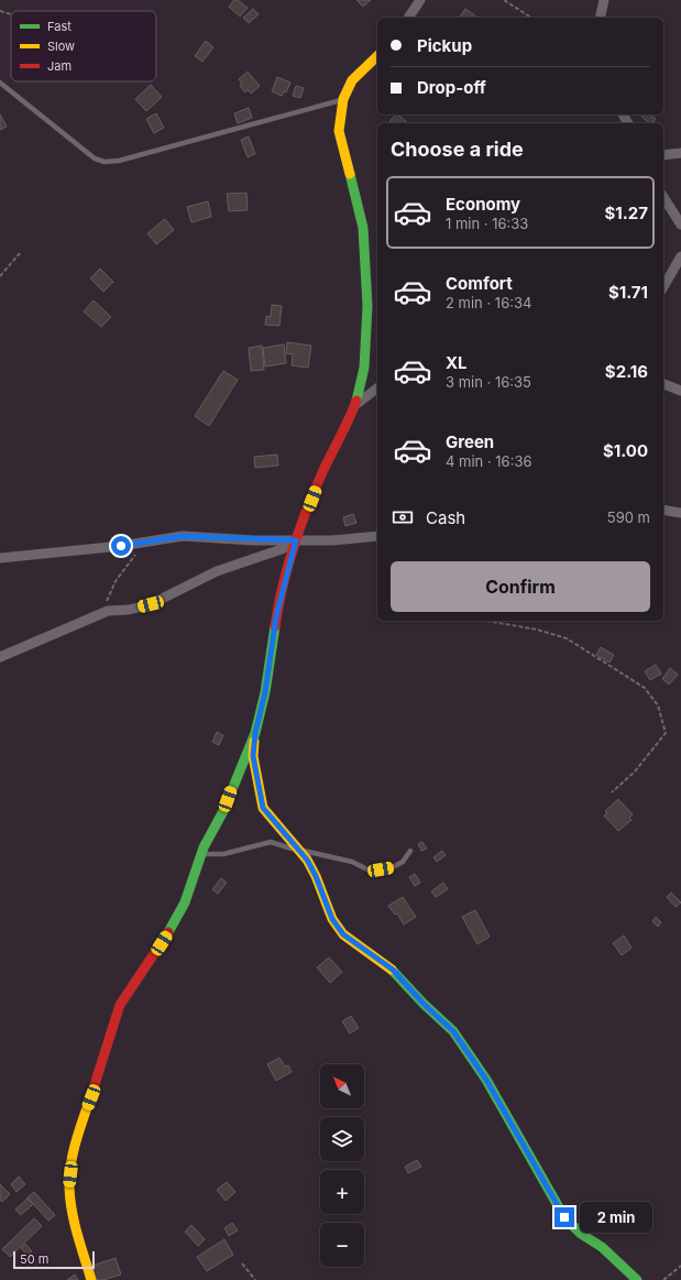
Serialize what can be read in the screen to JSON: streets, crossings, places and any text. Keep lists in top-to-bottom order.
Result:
{
  "legend": ["Fast", "Slow", "Jam"],
  "scale_bar": "50 m",
  "north": "top left",
  "page": {
    "banner": ["Pickup", "Drop-off"],
    "heading": "Choose a ride",
    "list": [
      {
        "name": "Economy",
        "note": "1 min · 16:33",
        "value": "$1.27"
      },
      {
        "name": "Comfort",
        "note": "2 min · 16:34",
        "value": "$1.71"
      },
      {
        "name": "XL",
        "note": "3 min · 16:35",
        "value": "$2.16"
      },
      {
        "name": "Green",
        "note": "4 min · 16:36",
        "value": "$1.00"
      }
    ],
    "pay": ["Cash", "590 m"],
    "buttons": "Confirm",
    "map_buttons": ["+", "−"],
    "bubble": "2 min",
    "scale": "50 m"
  }
}
